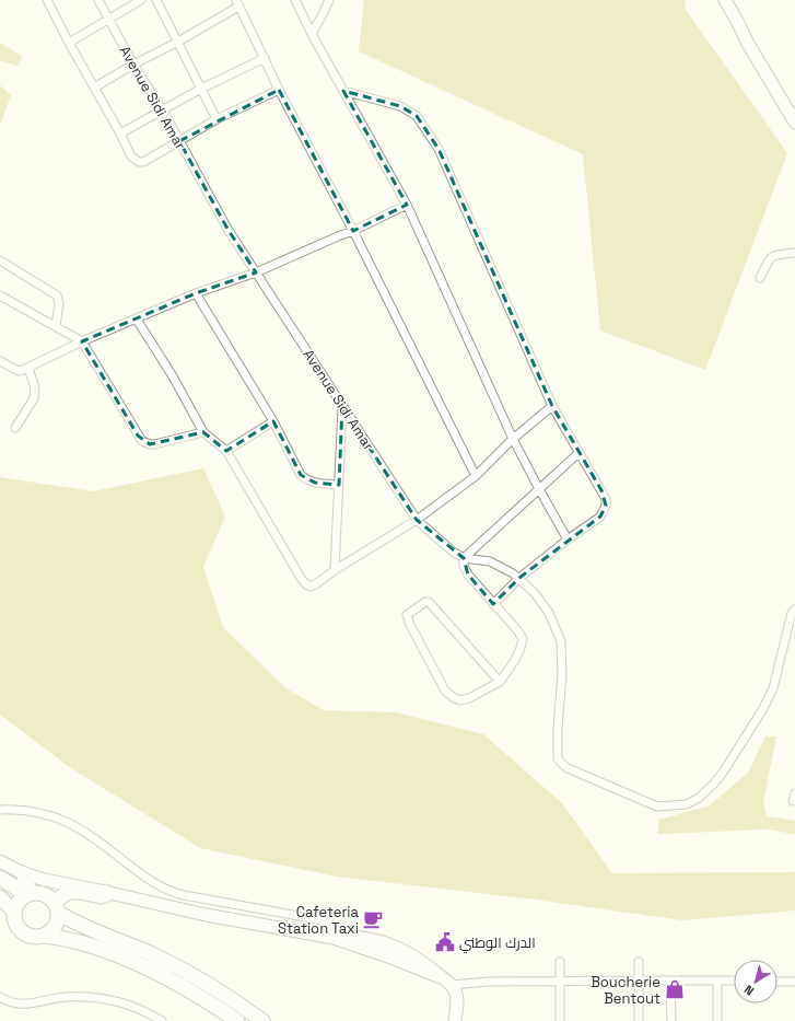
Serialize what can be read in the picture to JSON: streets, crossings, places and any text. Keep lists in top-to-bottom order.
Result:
{
  "streets": {
    "street": ["Avenue Sidi Amar"]
  },
  "places": {
    "cafe": ["Cafeteria Station Taxi"],
    "public building": ["الدرك الوطني"],
    "shop": ["Boucherie Bentout"]
  },
  "north": "bottom left"
}
